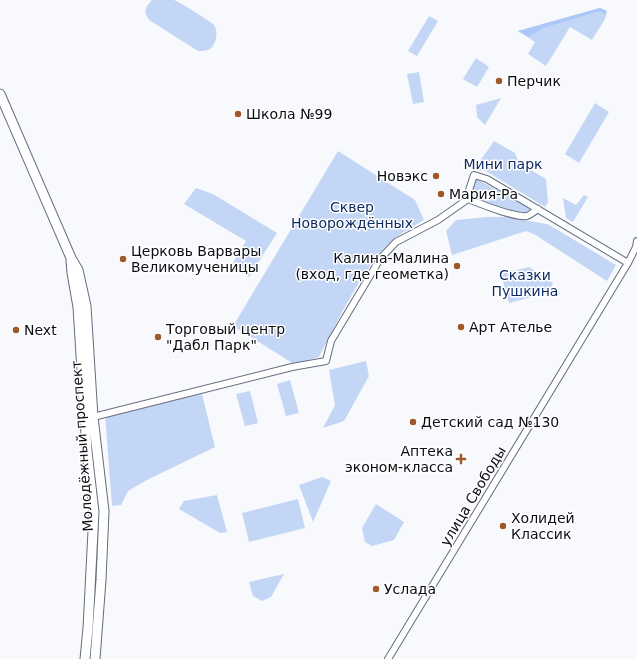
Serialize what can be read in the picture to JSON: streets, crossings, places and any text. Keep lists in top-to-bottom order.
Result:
{
  "streets": {
    "main road": ["Молодёжный проспект"],
    "street": ["улица Свободы"]
  },
  "parks": ["Мини парк", "Сквер Новорождённых", "Сказки Пушкина"],
  "places": {
    "other": [
      "Перчик",
      "Школа №99",
      "Новэкс",
      "Мария-Ра",
      "Церковь Варвары Великомученицы",
      "Калина-Малина (вход, где геометка)",
      "Арт Ателье",
      "Next",
      "Торговый центр \"Дабл Парк\"",
      "Детский сад №130",
      "Холидей Классик",
      "Услада"
    ],
    "health": ["Аптека эконом-класса"]
  }
}
